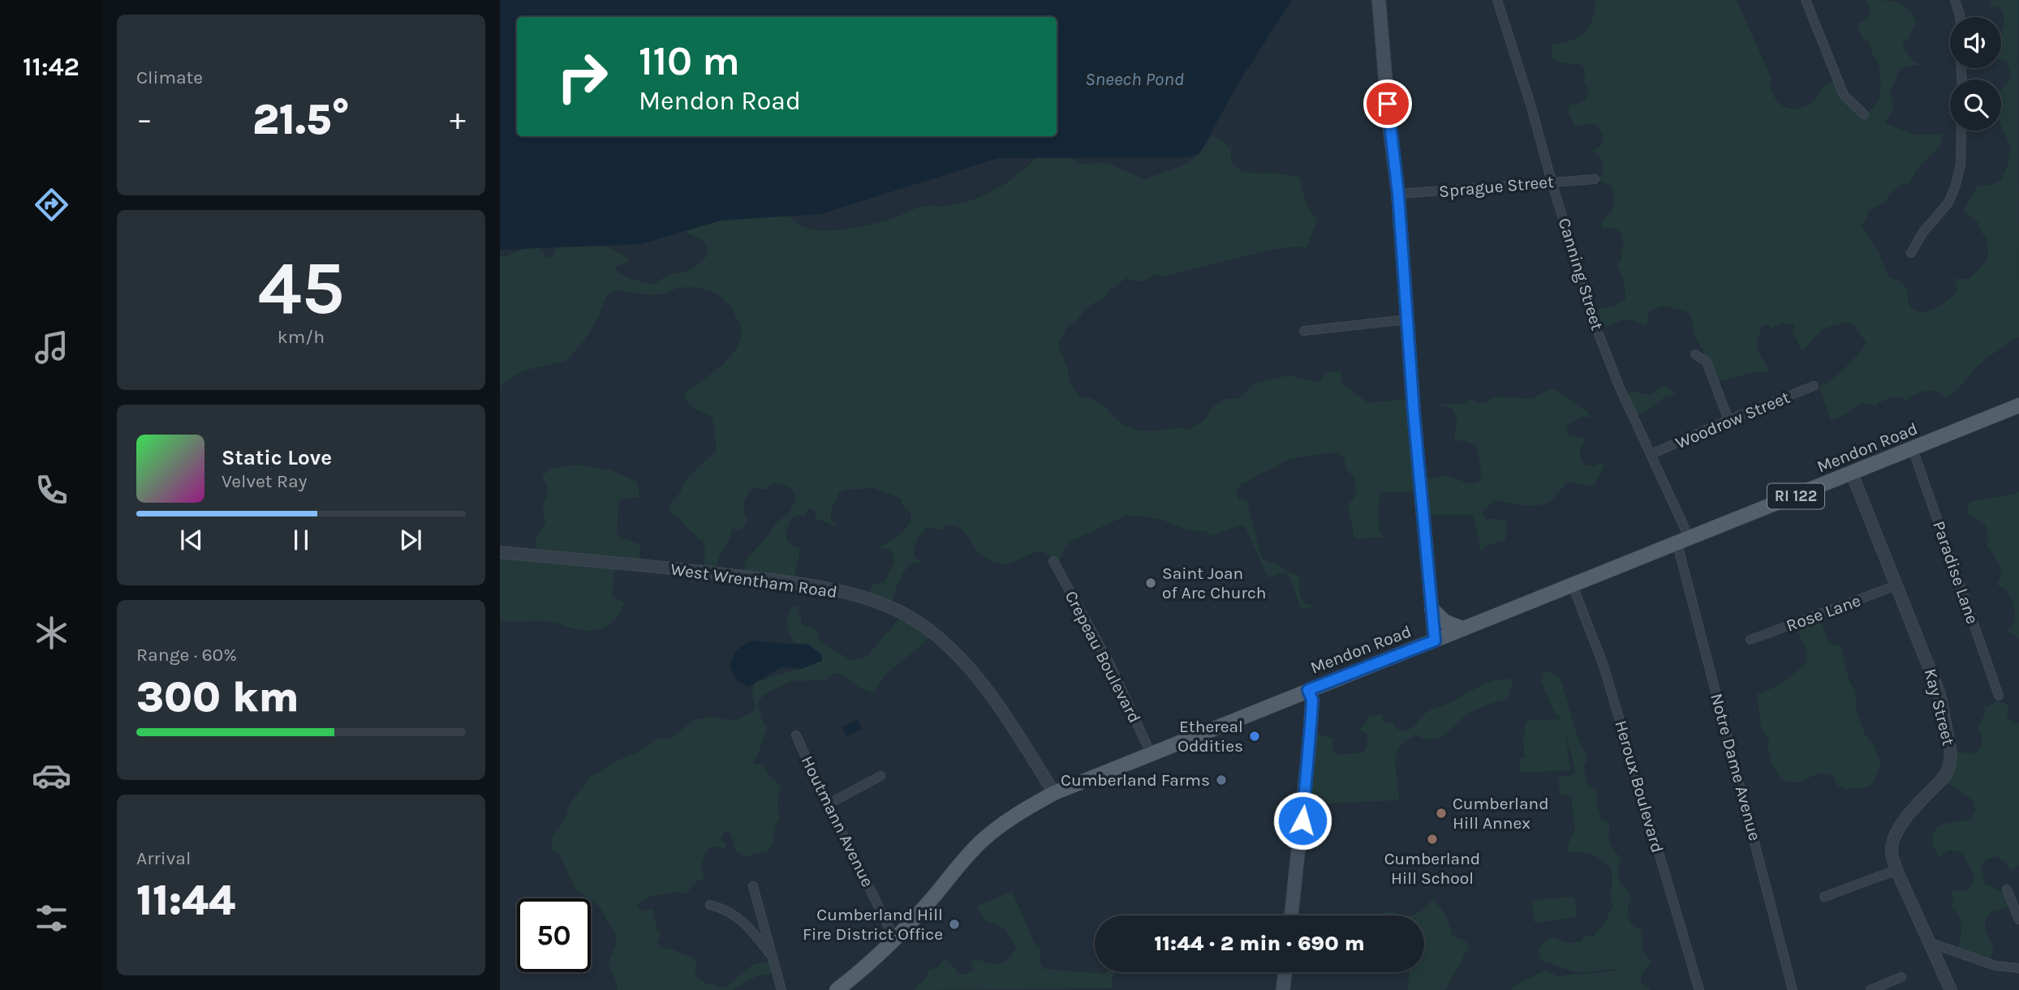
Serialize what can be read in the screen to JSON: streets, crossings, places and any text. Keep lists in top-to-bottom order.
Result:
{
  "streets": {
    "main road": ["Mendon Road", "RI 122"],
    "street": [
      "Sprague Street",
      "Canning Street",
      "Woodrow Street",
      "Paradise Lane",
      "West Wrentham Road",
      "Rose Lane",
      "Crepeau Boulevard",
      "Kay Street",
      "Notre Dame Avenue",
      "Heroux Boulevard",
      "Houtmann Avenue"
    ]
  },
  "crossings": [
    ["Sprague Street", "Canning Street"],
    ["Canning Street", "Woodrow Street"],
    ["Canning Street", "Mendon Road"],
    ["Canning Street", "Notre Dame Avenue"],
    ["Mendon Road", "Paradise Lane"],
    ["Mendon Road", "West Wrentham Road"],
    ["Mendon Road", "Crepeau Boulevard"],
    ["Mendon Road", "Kay Street"],
    ["Mendon Road", "Notre Dame Avenue"],
    ["Mendon Road", "Heroux Boulevard"],
    ["Mendon Road", "Houtmann Avenue"],
    ["Rose Lane", "Kay Street"]
  ],
  "water": ["Sneech Pond"],
  "places": [
    "Saint Joan of Arc Church",
    "Ethereal Oddities",
    "Cumberland Farms",
    "Cumberland Hill Annex",
    "Cumberland Hill School",
    "Cumberland Hill Fire District Office"
  ],
  "page": {
    "tabs": "11:42",
    "tile": [
      "Climate",
      ["45", "km/h"],
      ["Range · 60%", "300 km"],
      ["Arrival", "11:44"]
    ],
    "turn": ["110 m", "Mendon Road"],
    "heat": ["−", "21.5°", "+"],
    "song": ["Static Love", "Velvet Ray"],
    "limit": "50",
    "trip": "11:44 · 2 min · 690 m"
  }
}
